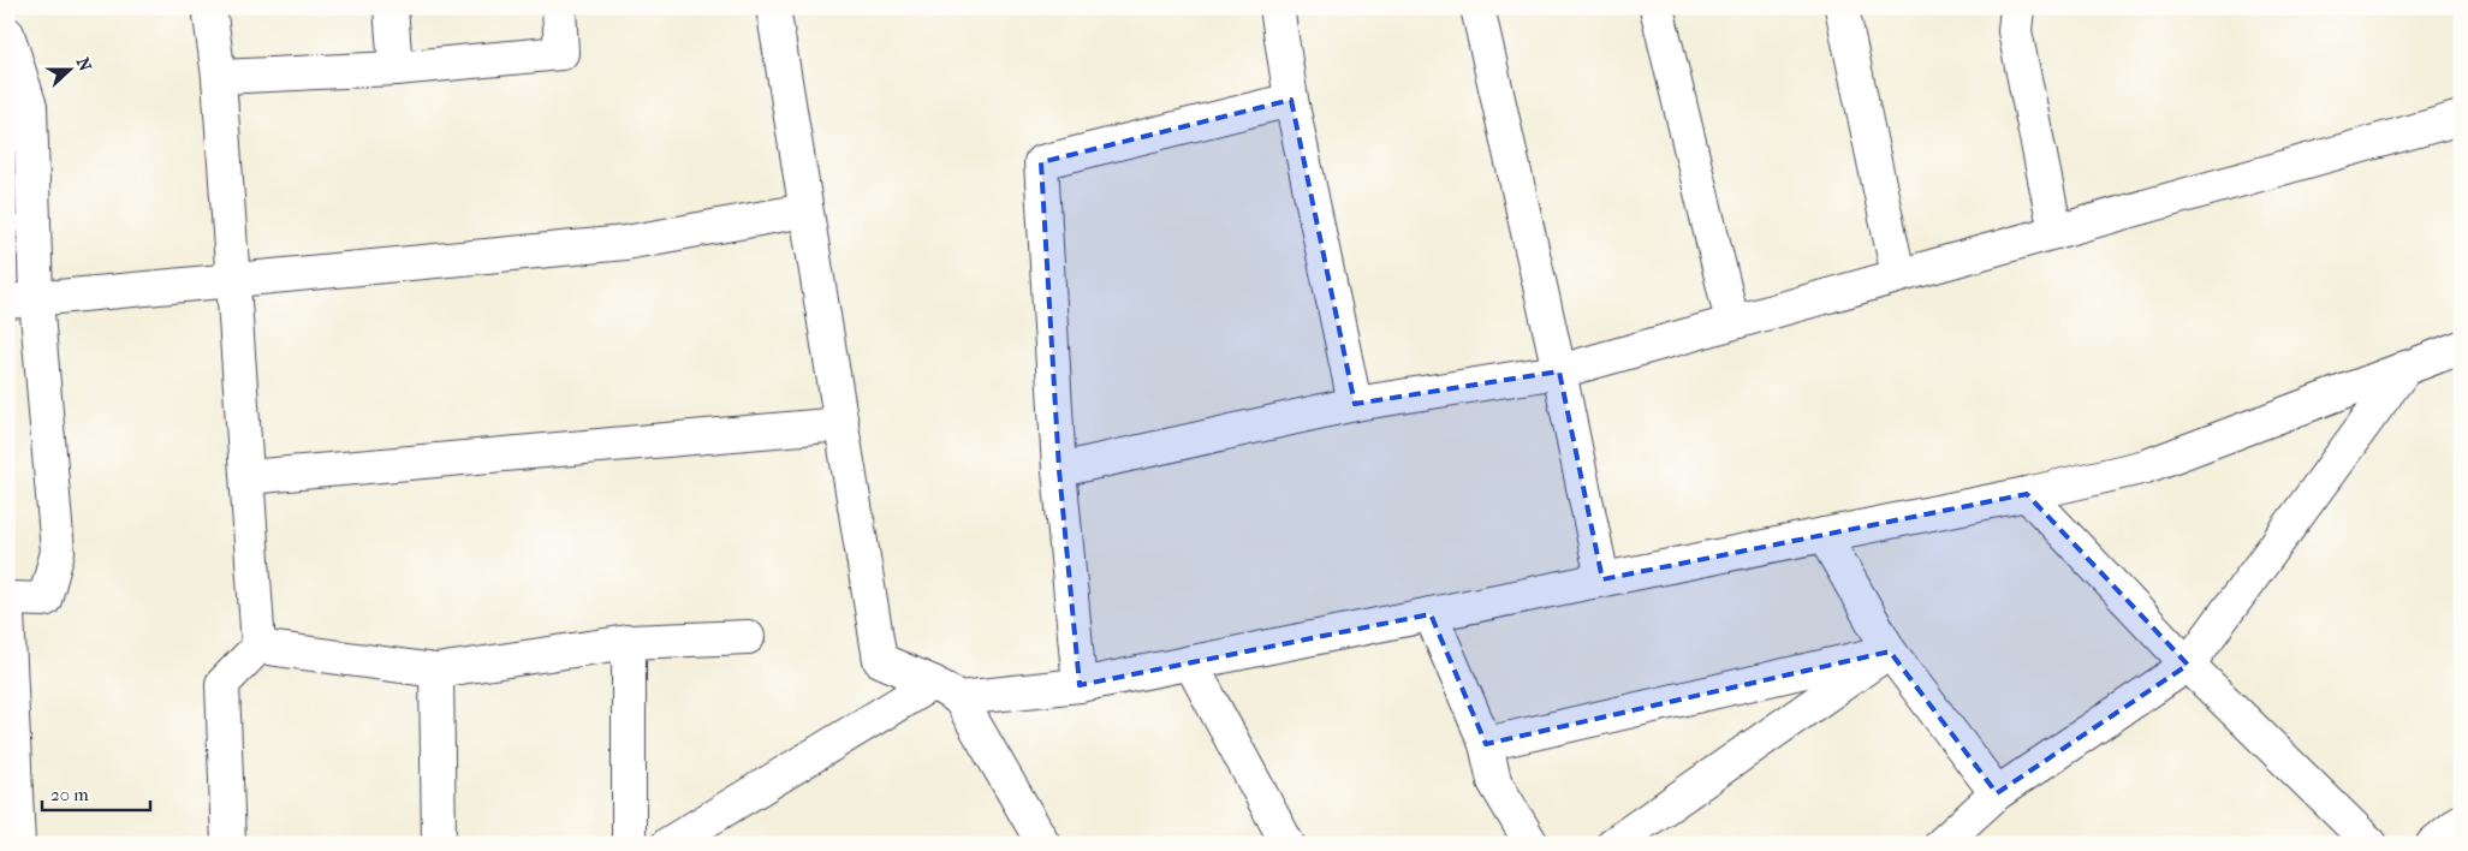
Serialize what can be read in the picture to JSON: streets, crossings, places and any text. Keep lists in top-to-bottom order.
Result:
{
  "scale_bar": "20 m",
  "north": "right"
}
